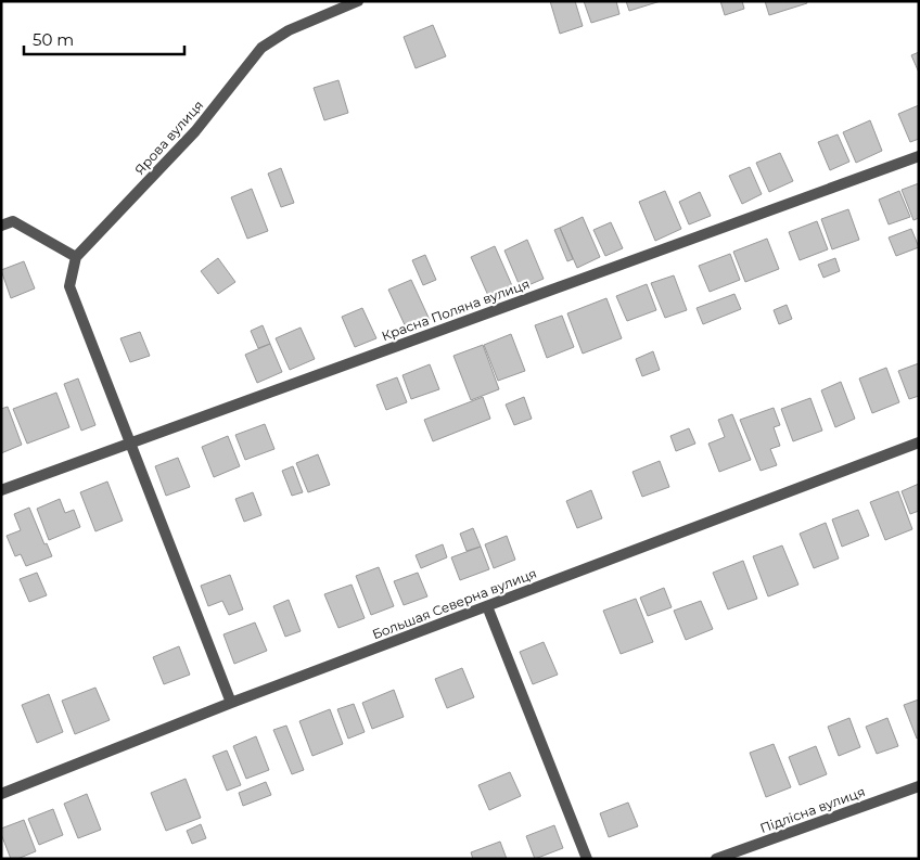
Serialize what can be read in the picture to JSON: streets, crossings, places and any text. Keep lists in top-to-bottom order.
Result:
{
  "streets": {
    "street": [
      "Ярова вулиця",
      "Красна Поляна вулиця",
      "Большая Северна вулиця",
      "Підлісна вулиця"
    ]
  },
  "scale_bar": "50 m"
}
